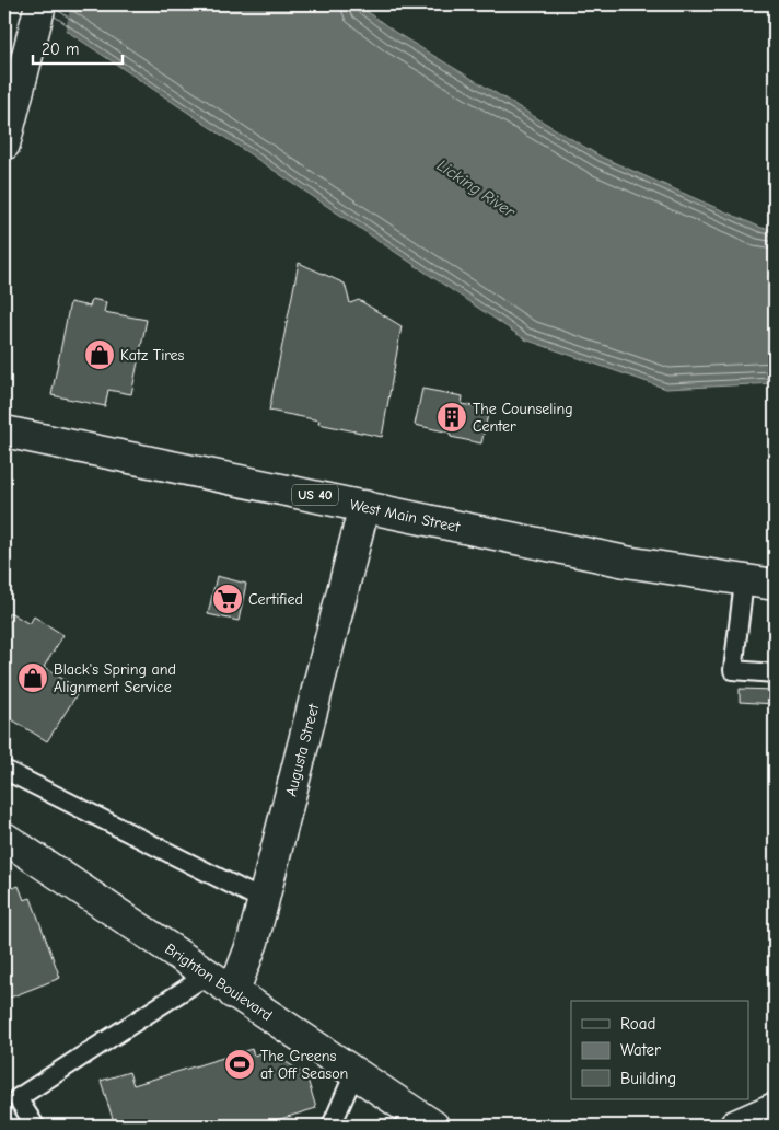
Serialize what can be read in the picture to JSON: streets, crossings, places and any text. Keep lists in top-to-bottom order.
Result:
{
  "streets": {
    "street": [
      "US 40",
      "West Main Street",
      "Augusta Street",
      "Brighton Boulevard"
    ]
  },
  "crossings": [
    ["West Main Street", "Augusta Street"],
    ["Augusta Street", "Brighton Boulevard"]
  ],
  "water": ["Licking River"],
  "places": {
    "shop": ["Katz Tires", "Black's Spring and Alignment Service"],
    "building": ["The Counseling Center"],
    "supermarket": ["Certified"],
    "sports": ["The Greens at Off Season"]
  },
  "legend": ["Road", "Water", "Building"],
  "scale_bar": "20 m"
}
